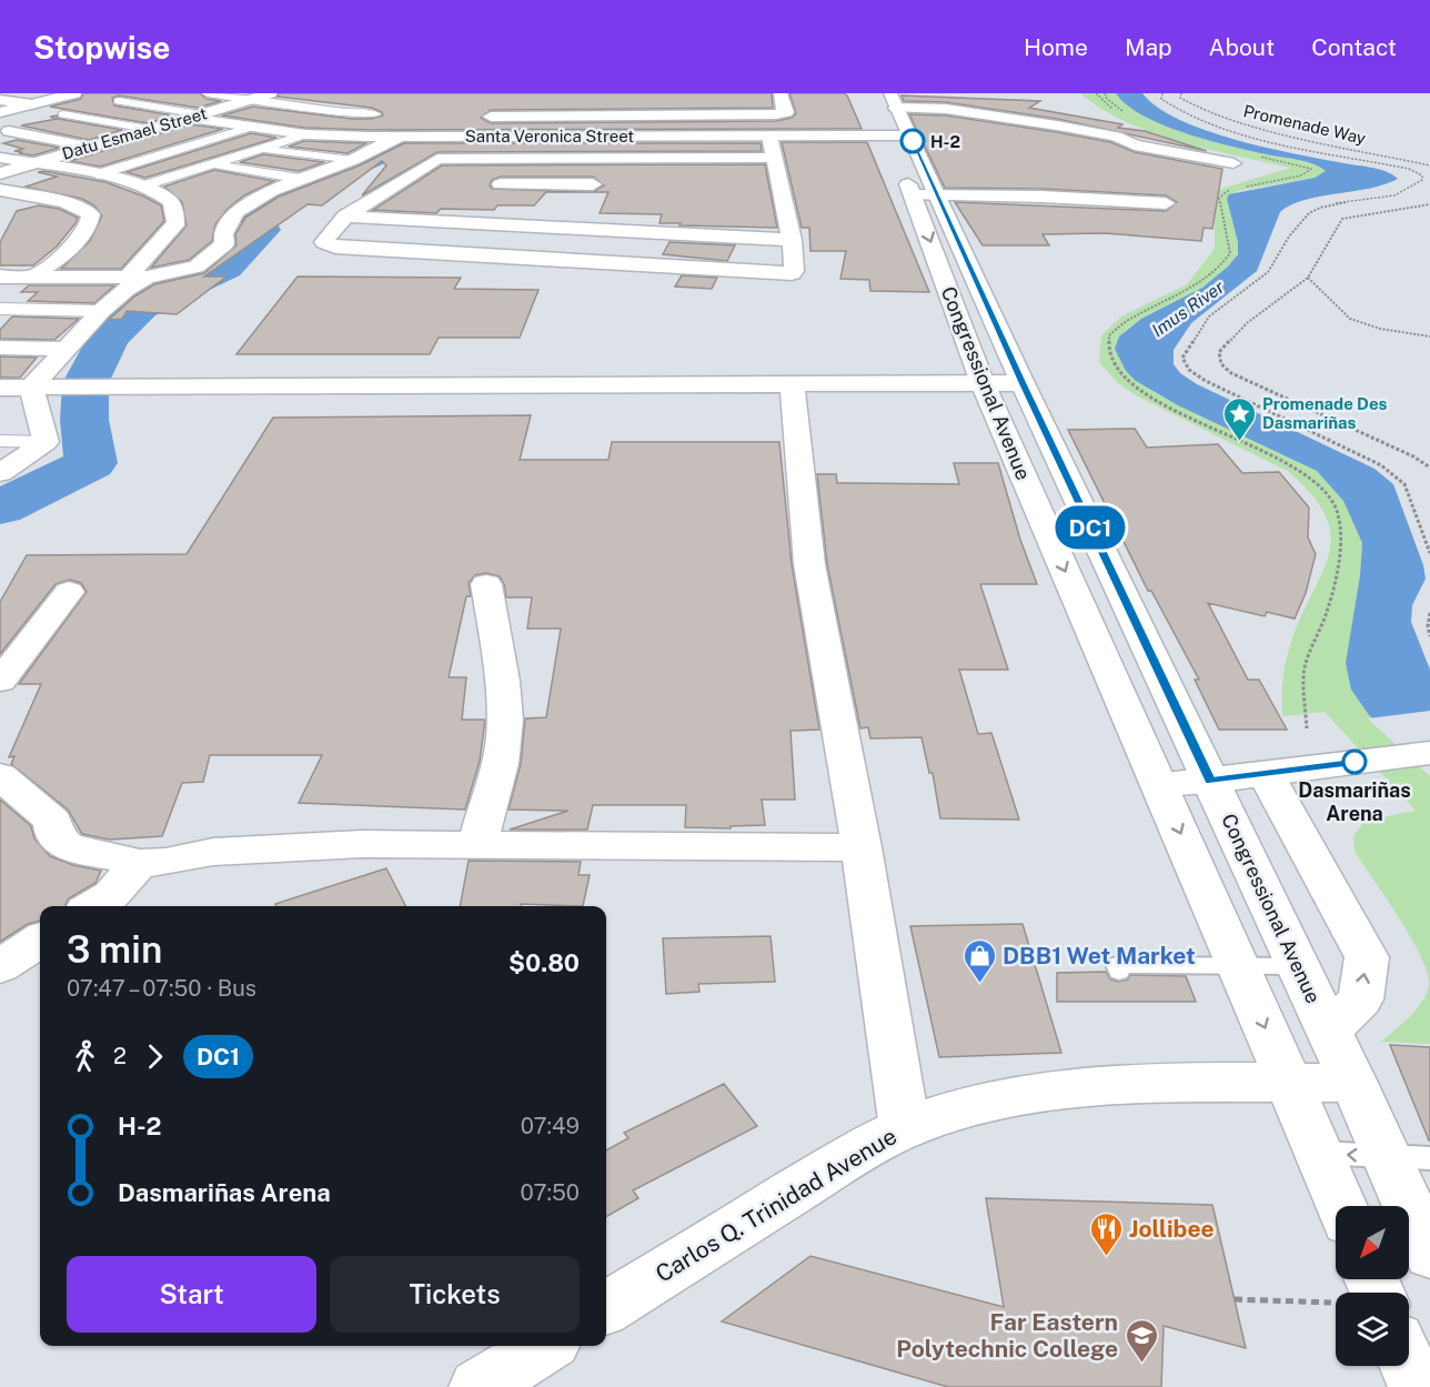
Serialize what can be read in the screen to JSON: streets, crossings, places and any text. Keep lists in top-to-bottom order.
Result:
{
  "streets": {
    "street": [
      "Datu Esmael Street",
      "Santa Veronica Street",
      "Congressional Avenue",
      "Carlos Q. Trinidad Avenue"
    ],
    "path": ["Promenade Way"]
  },
  "crossings": [
    ["Datu Esmael Street", "Santa Veronica Street"],
    ["Santa Veronica Street", "Congressional Avenue"],
    ["Congressional Avenue", "Carlos Q. Trinidad Avenue"]
  ],
  "water": ["Imus River"],
  "places": {
    "other": ["H-2", "Dasmariñas Arena"],
    "place": ["Promenade Des Dasmariñas"],
    "shop": ["DBB1 Wet Market"],
    "restaurant": ["Jollibee"],
    "school or university": ["Far Eastern Polytechnic College"]
  },
  "lines": ["bus line DC1"],
  "north": "bottom left",
  "page": {
    "header": "Stopwise",
    "nav": [
      "Home",
      "Map",
      "About",
      "Contact"
    ],
    "on_map": "DC1",
    "heading": ["3 min", "07:47 – 07:50 · Bus", "$0.80"],
    "legs": ["2", "DC1"],
    "list": [
      {
        "name": "H-2",
        "value": "07:49"
      },
      {
        "name": "Dasmariñas Arena",
        "value": "07:50"
      }
    ],
    "buttons": ["Start", "Tickets"]
  }
}
